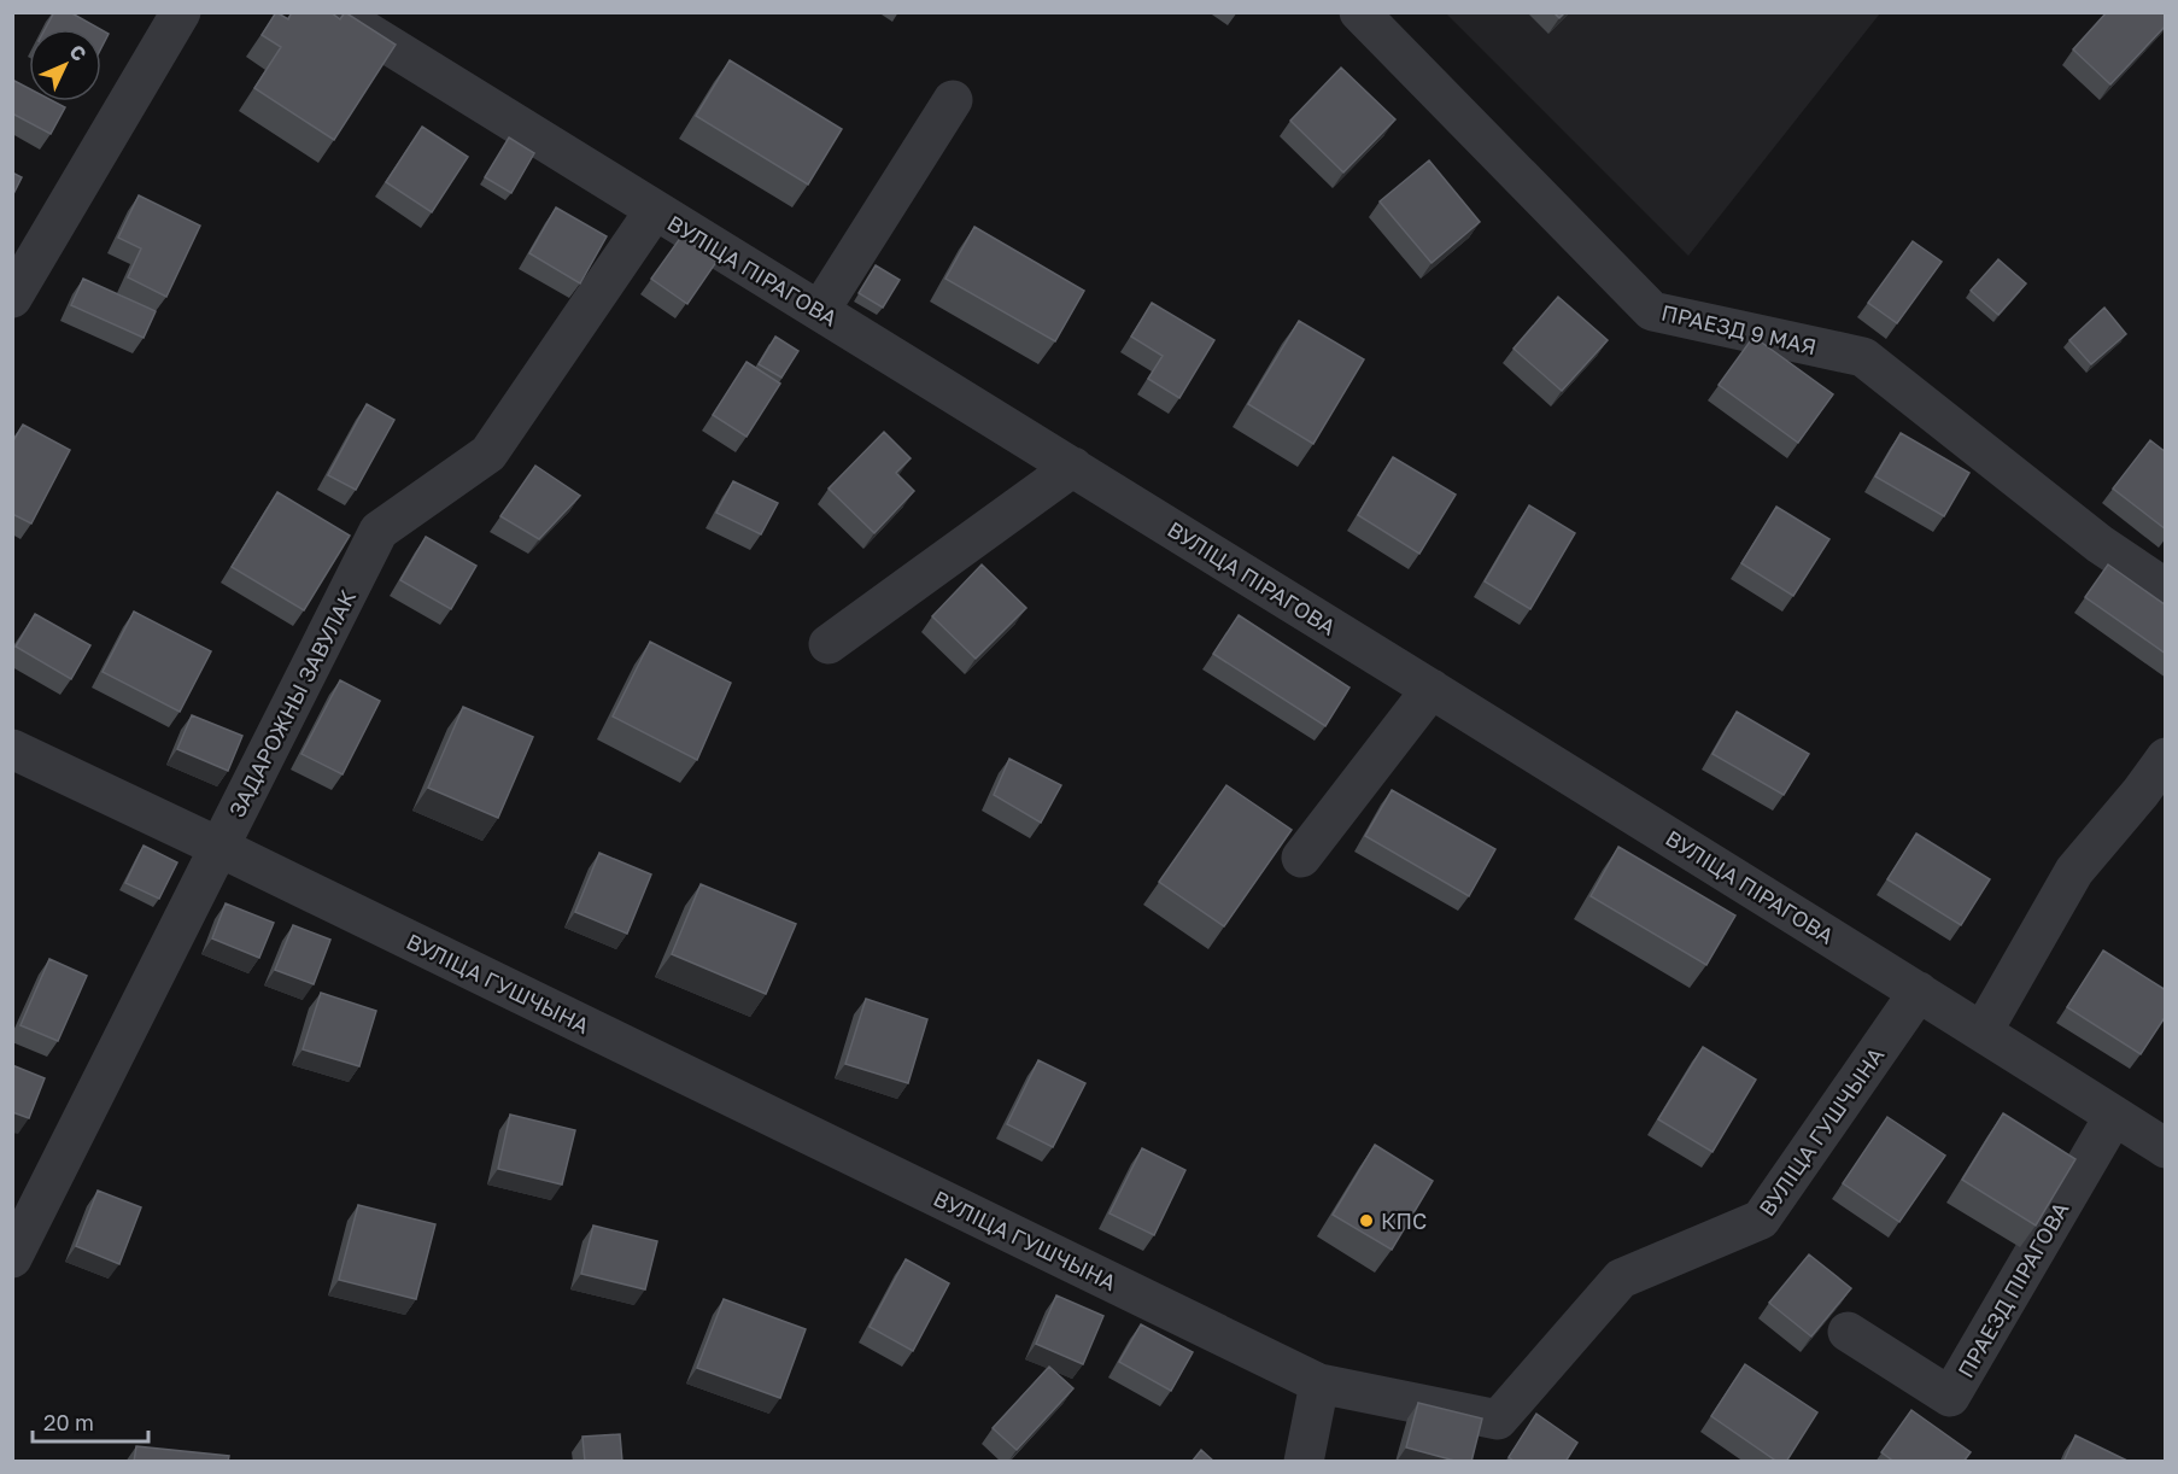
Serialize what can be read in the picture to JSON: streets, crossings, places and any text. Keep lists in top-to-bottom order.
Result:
{
  "streets": {
    "street": [
      "ВУЛІЦА ПІРАГОВА",
      "ПРАЕЗД 9 МАЯ",
      "ЗАДАРОЖНЫ ЗАВУЛАК",
      "ВУЛІЦА ГУШЧЫНА",
      "ПРАЕЗД ПІРАГОВА"
    ]
  },
  "crossings": [
    ["ВУЛІЦА ПІРАГОВА", "ЗАДАРОЖНЫ ЗАВУЛАК"],
    ["ВУЛІЦА ПІРАГОВА", "ВУЛІЦА ГУШЧЫНА"],
    ["ВУЛІЦА ПІРАГОВА", "ПРАЕЗД ПІРАГОВА"],
    ["ЗАДАРОЖНЫ ЗАВУЛАК", "ВУЛІЦА ГУШЧЫНА"]
  ],
  "places": ["КПС"],
  "scale_bar": "20 m",
  "north": "top right"
}
